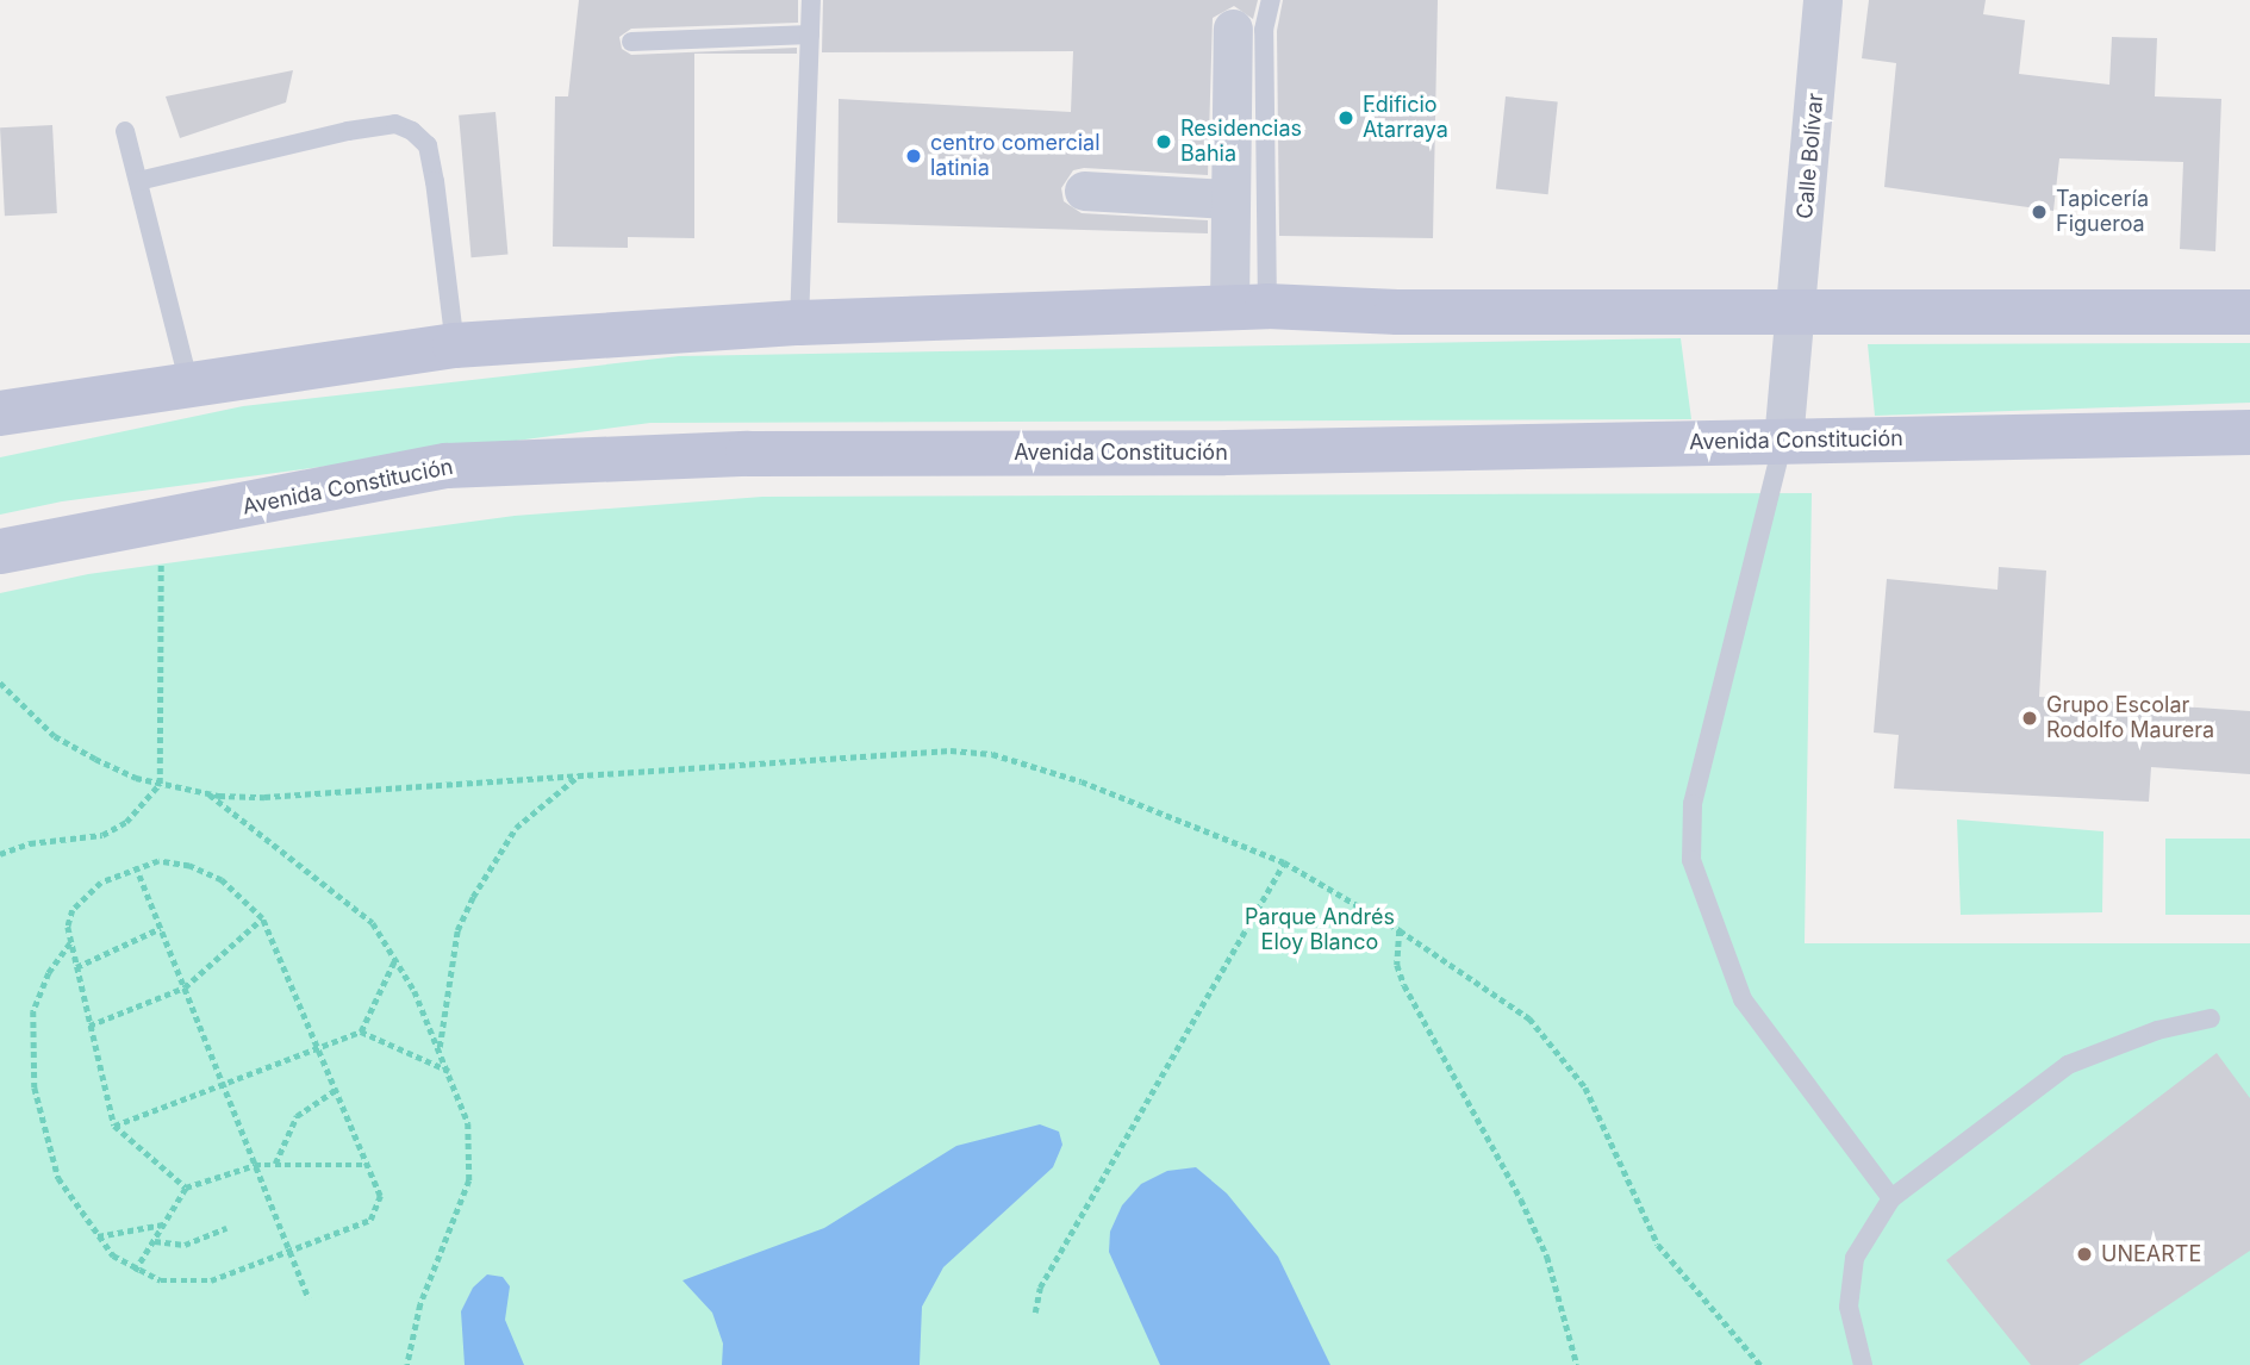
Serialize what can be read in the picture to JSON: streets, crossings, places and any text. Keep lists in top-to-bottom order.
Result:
{
  "streets": {
    "main road": ["Avenida Constitución"],
    "street": ["Calle Bolívar"]
  },
  "crossings": [
    ["Calle Bolívar", "Avenida Constitución"]
  ],
  "parks": ["Parque Andrés Eloy Blanco"],
  "places": [
    "Edificio Atarraya",
    "Residencias Bahia",
    "centro comercial latinia",
    "Tapicería Figueroa",
    "Grupo Escolar Rodolfo Maurera",
    "UNEARTE"
  ]
}
